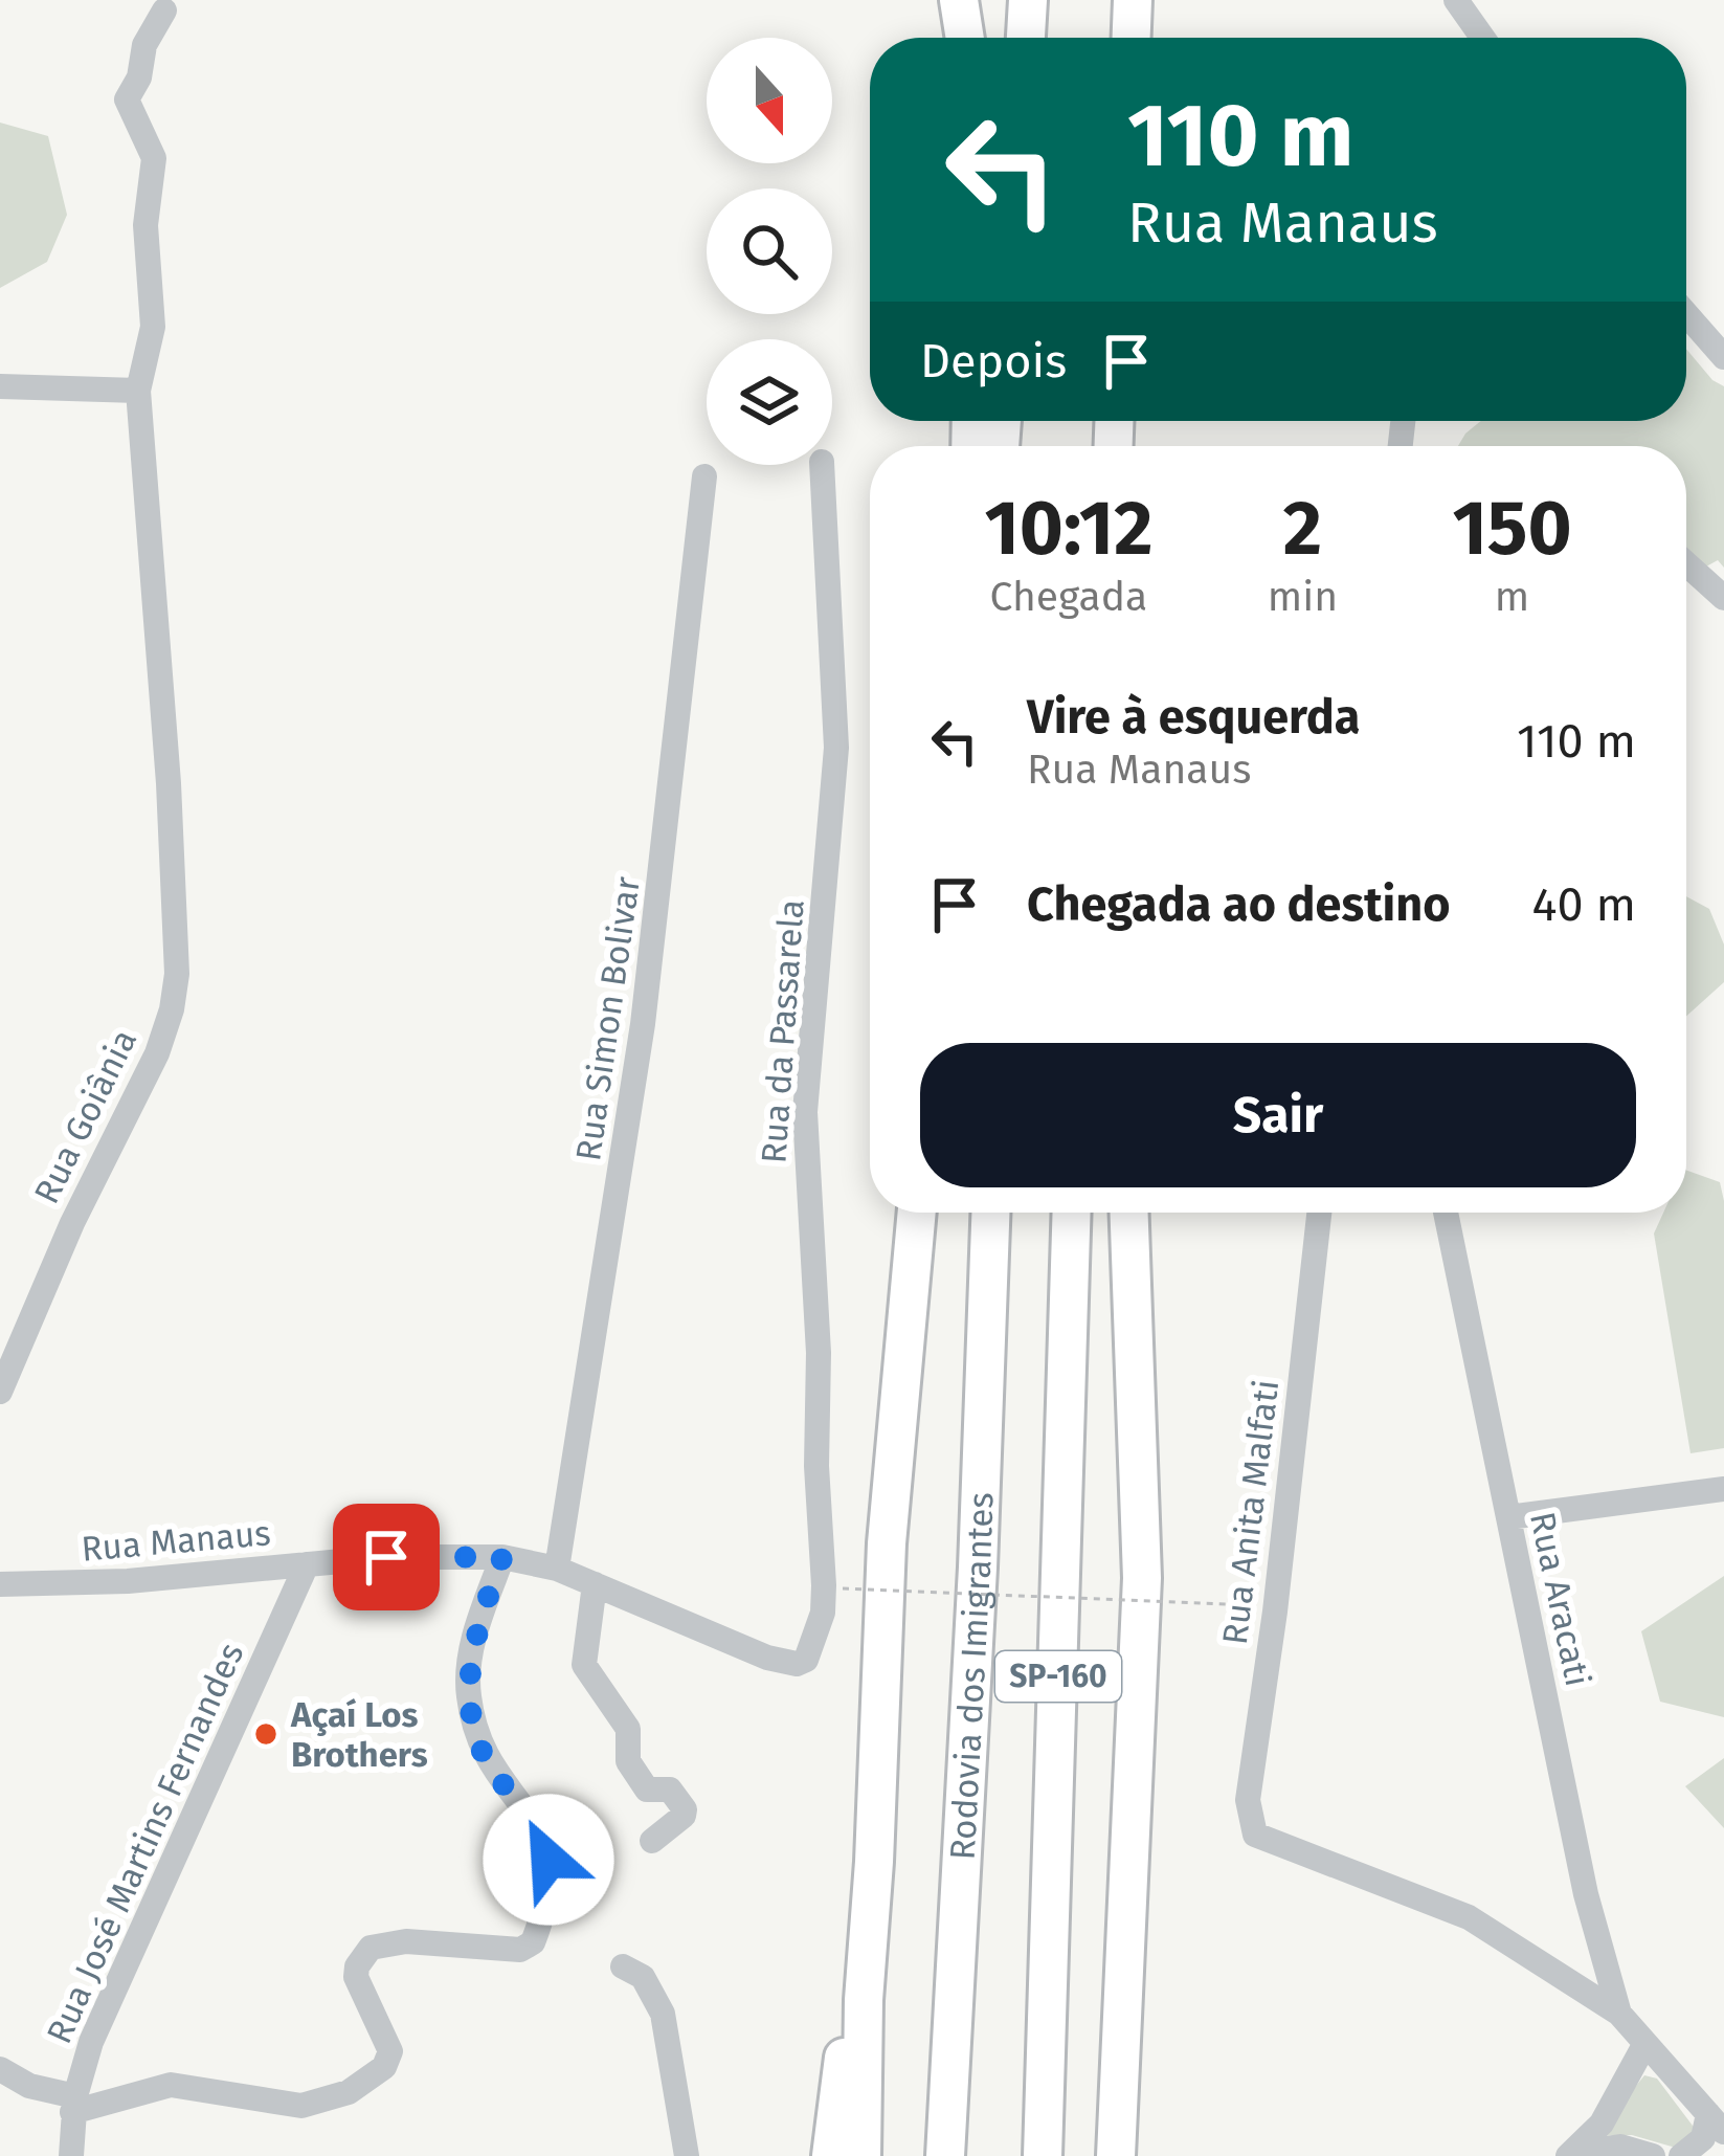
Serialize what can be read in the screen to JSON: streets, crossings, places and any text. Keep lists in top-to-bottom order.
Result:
{
  "streets": {
    "highway": ["Rodovia dos Imigrantes", "SP-160"],
    "street": [
      "Rua Simon Bolivar",
      "Rua da Passarela",
      "Rua Goiânia",
      "Rua Anita Malfati",
      "Rua Manaus",
      "Rua Aracati",
      "Rua José Martins Fernandes"
    ]
  },
  "crossings": [
    ["Rua Simon Bolivar", "Rua Manaus"],
    ["Rua da Passarela", "Rua Manaus"],
    ["Rua Anita Malfati", "Rua Aracati"],
    ["Rua Manaus", "Rua José Martins Fernandes"]
  ],
  "places": ["Açaí Los Brothers"],
  "north": "bottom",
  "page": {
    "turn": ["110 m", "Rua Manaus"],
    "then": "Depois",
    "eta": [
      "10:12",
      "Chegada",
      "2",
      "min",
      "150",
      "m"
    ],
    "list": [
      {
        "name": "Vire à esquerda",
        "note": "Rua Manaus",
        "value": "110 m"
      },
      {
        "name": "Chegada ao destino",
        "value": "40 m"
      }
    ],
    "buttons": "Sair"
  }
}
